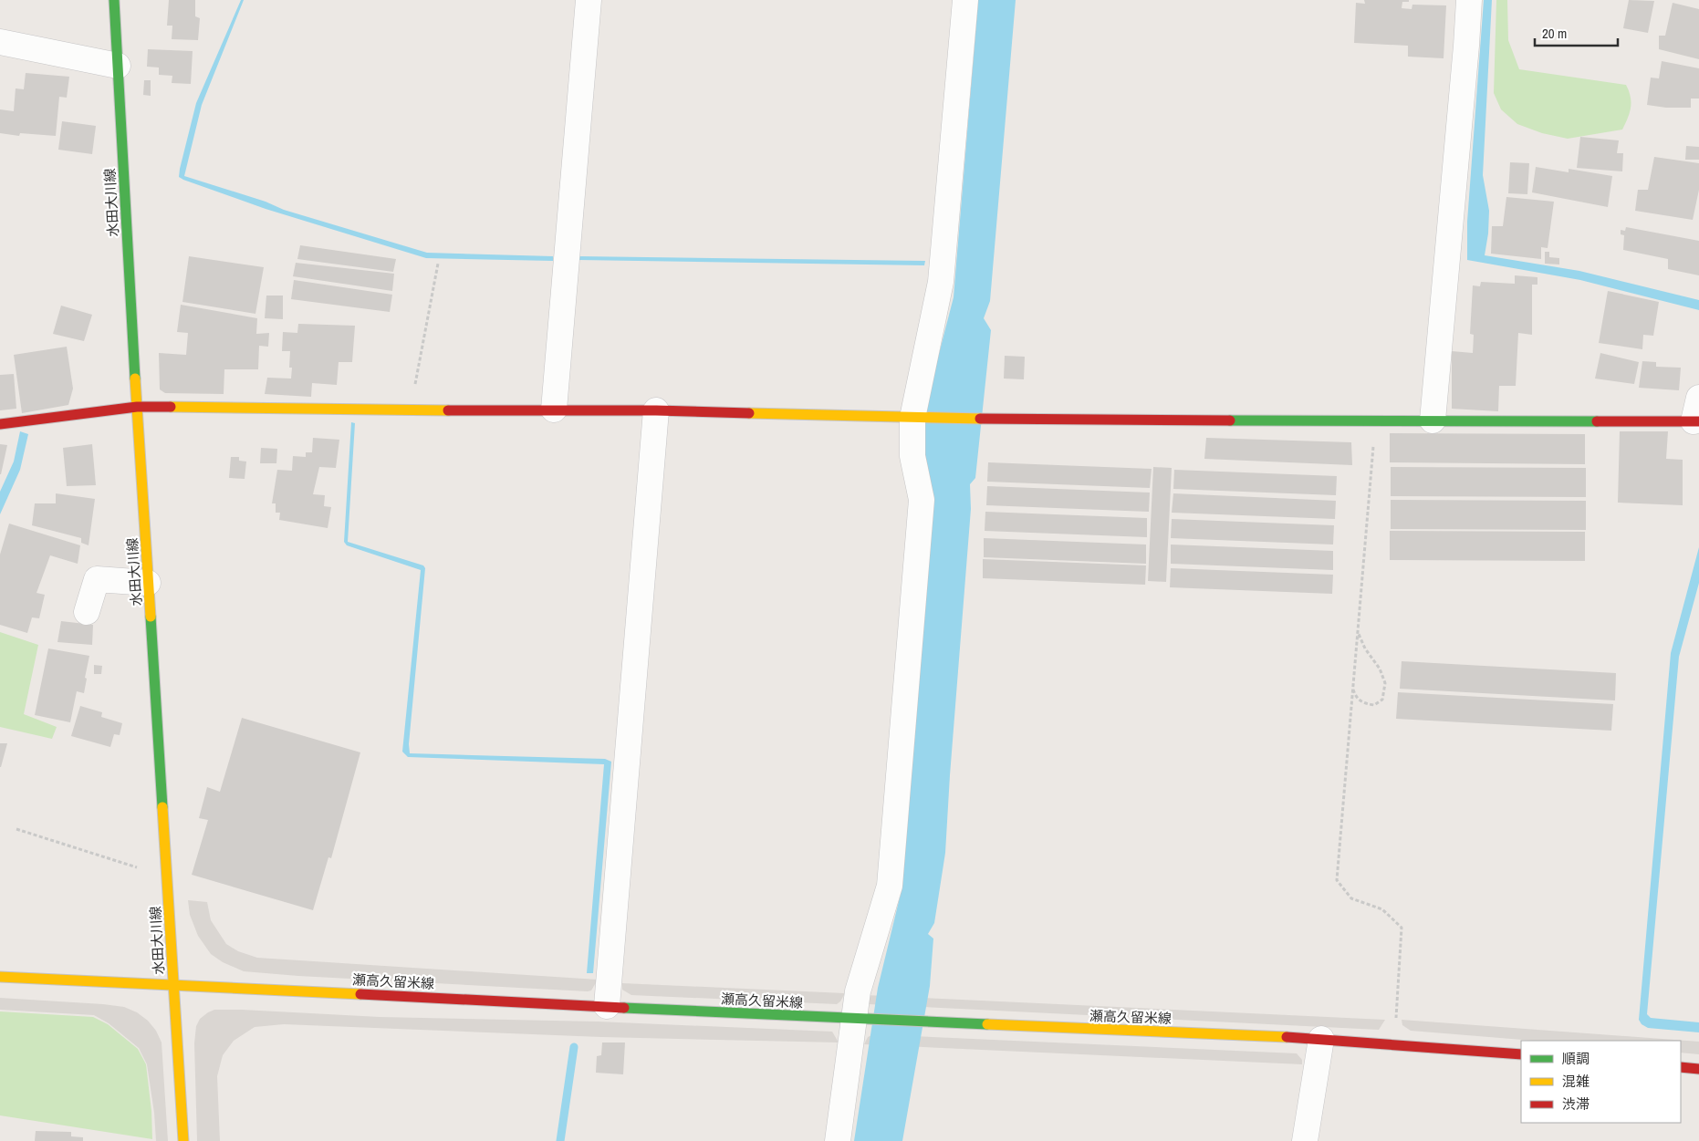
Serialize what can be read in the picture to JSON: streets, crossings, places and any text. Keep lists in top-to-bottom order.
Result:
{
  "streets": {
    "main road": ["水田大川線", "瀬高久留米線"]
  },
  "crossings": [
    ["水田大川線", "瀬高久留米線"]
  ],
  "legend": ["順調", "混雑", "渋滞"],
  "scale_bar": "20 m"
}
